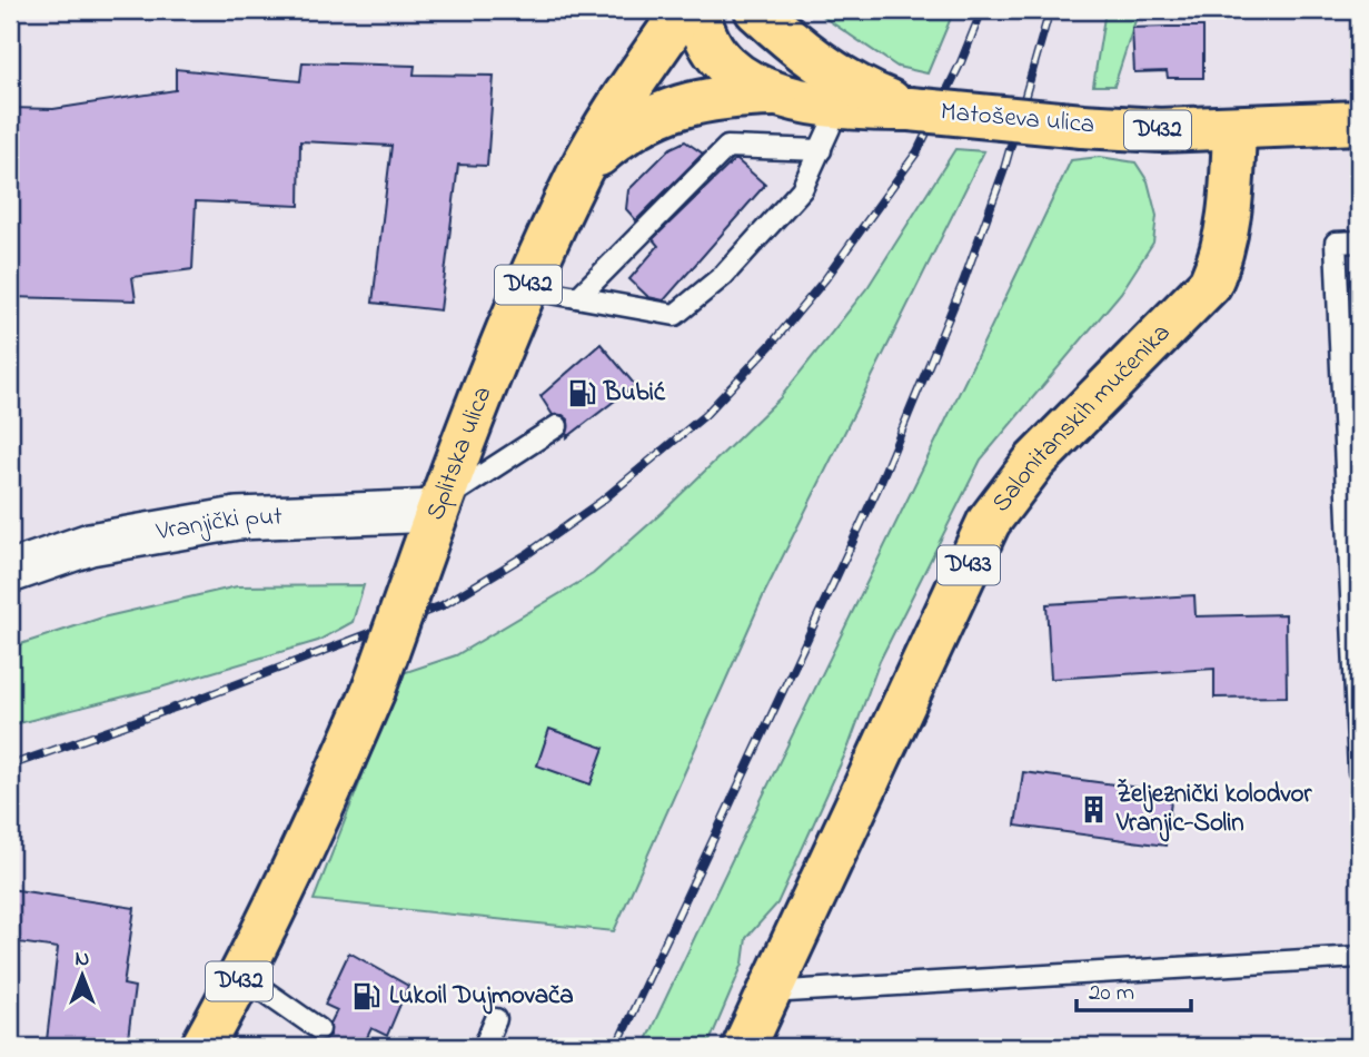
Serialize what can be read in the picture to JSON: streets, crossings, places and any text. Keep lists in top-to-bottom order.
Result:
{
  "streets": {
    "main road": [
      "Matoševa ulica",
      "D432",
      "Salonitanskih mučenika",
      "Splitska ulica",
      "D433"
    ],
    "street": ["Vranjički put"]
  },
  "crossings": [
    ["Matoševa ulica", "Salonitanskih mučenika"],
    ["D432", "Splitska ulica"],
    ["Splitska ulica", "Vranjički put"]
  ],
  "places": {
    "fuel station": ["Bubić", "Lukoil Dujmovača"],
    "building": ["Željeznički kolodvor Vranjic-Solin"]
  },
  "scale_bar": "20 m",
  "north": "top"
}
